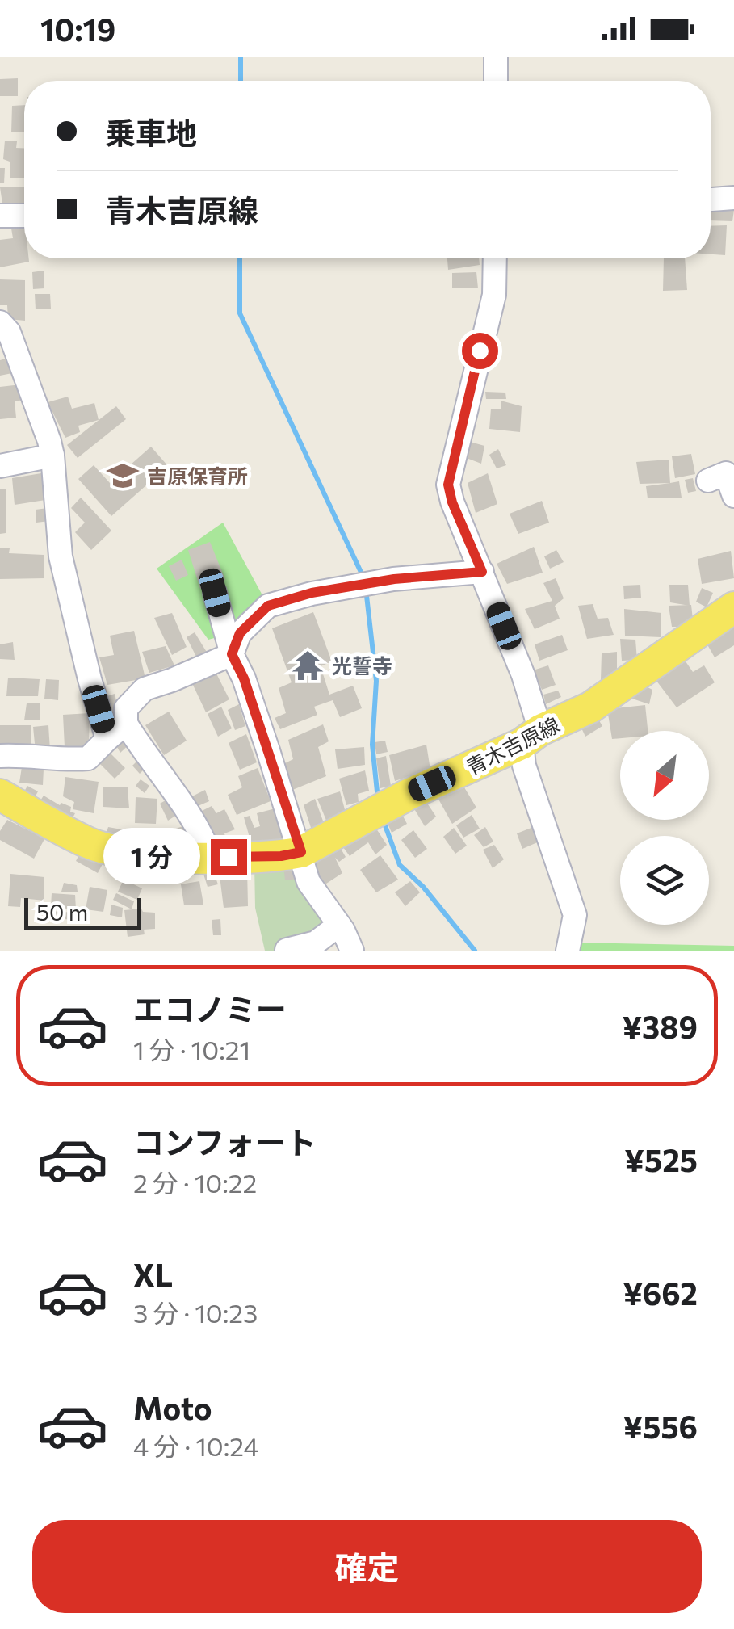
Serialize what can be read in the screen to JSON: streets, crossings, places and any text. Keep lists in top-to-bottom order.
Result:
{
  "streets": {
    "main road": ["青木吉原線"]
  },
  "places": {
    "school or university": ["吉原保育所"],
    "temple": ["光誓寺"]
  },
  "scale_bar": "50 m",
  "north": "bottom left",
  "page": {
    "status": "10:19",
    "banner": ["乗車地", "青木吉原線"],
    "bubble": "1 分",
    "scale": "50 m",
    "list": [
      {
        "name": "エコノミー",
        "note": "1 分 · 10:21",
        "value": "¥389"
      },
      {
        "name": "コンフォート",
        "note": "2 分 · 10:22",
        "value": "¥525"
      },
      {
        "name": "XL",
        "note": "3 分 · 10:23",
        "value": "¥662"
      },
      {
        "name": "Moto",
        "note": "4 分 · 10:24",
        "value": "¥556"
      }
    ],
    "buttons": "確定"
  }
}
